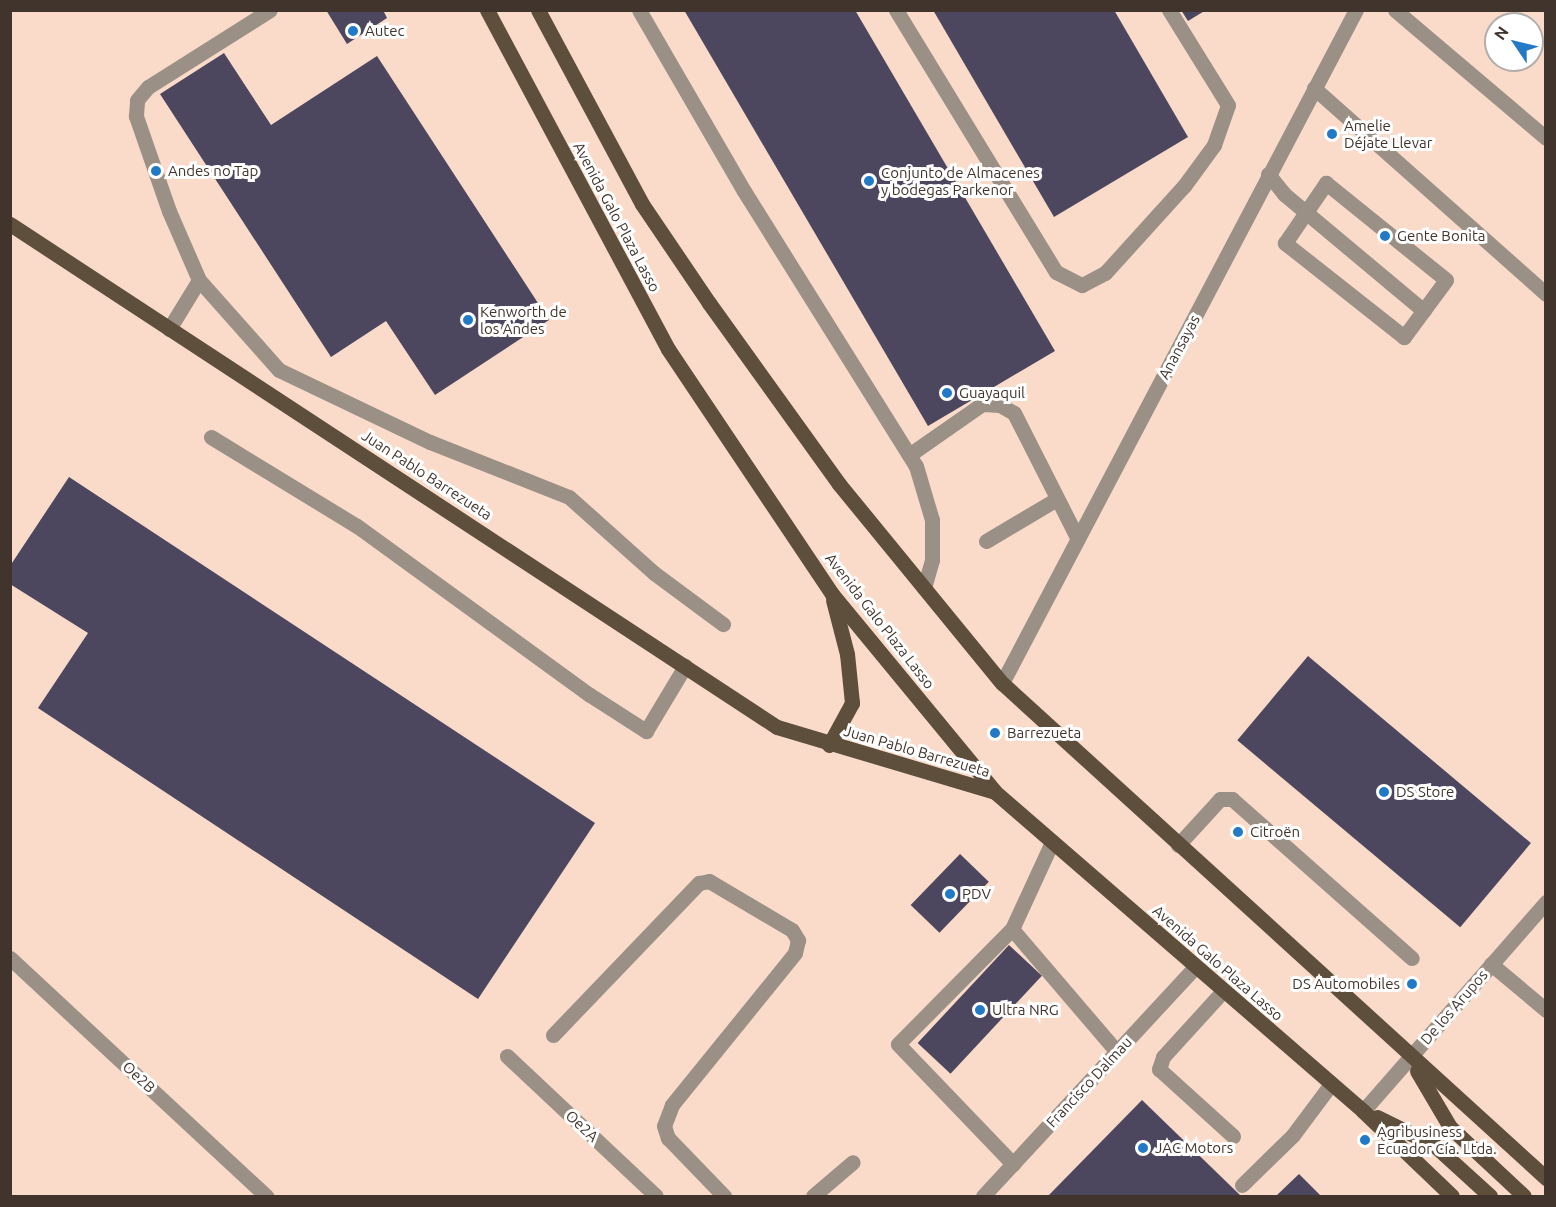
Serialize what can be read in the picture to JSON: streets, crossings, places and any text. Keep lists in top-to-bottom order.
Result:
{
  "streets": {
    "main road": ["Avenida Galo Plaza Lasso", "Juan Pablo Barrezueta"],
    "street": [
      "Anansayas",
      "De los Arupos",
      "Oe2B",
      "Francisco Dalmau",
      "Oe2A"
    ]
  },
  "crossings": [
    ["Avenida Galo Plaza Lasso", "Anansayas"],
    ["Avenida Galo Plaza Lasso", "Juan Pablo Barrezueta"],
    ["Avenida Galo Plaza Lasso", "De los Arupos"],
    ["Avenida Galo Plaza Lasso", "Francisco Dalmau"]
  ],
  "places": [
    "Autec",
    "Amelie Déjate Llevar",
    "Andes no Tap",
    "Conjunto de Almacenes y bodegas Parkenor",
    "Gente Bonita",
    "Kenworth de los Andes",
    "Guayaquil",
    "Barrezueta",
    "DS Store",
    "Citroën",
    "PDV",
    "DS Automobiles",
    "Ultra NRG",
    "Agribusiness Ecuador Cía. Ltda.",
    "JAC Motors"
  ],
  "north": "top left"
}
